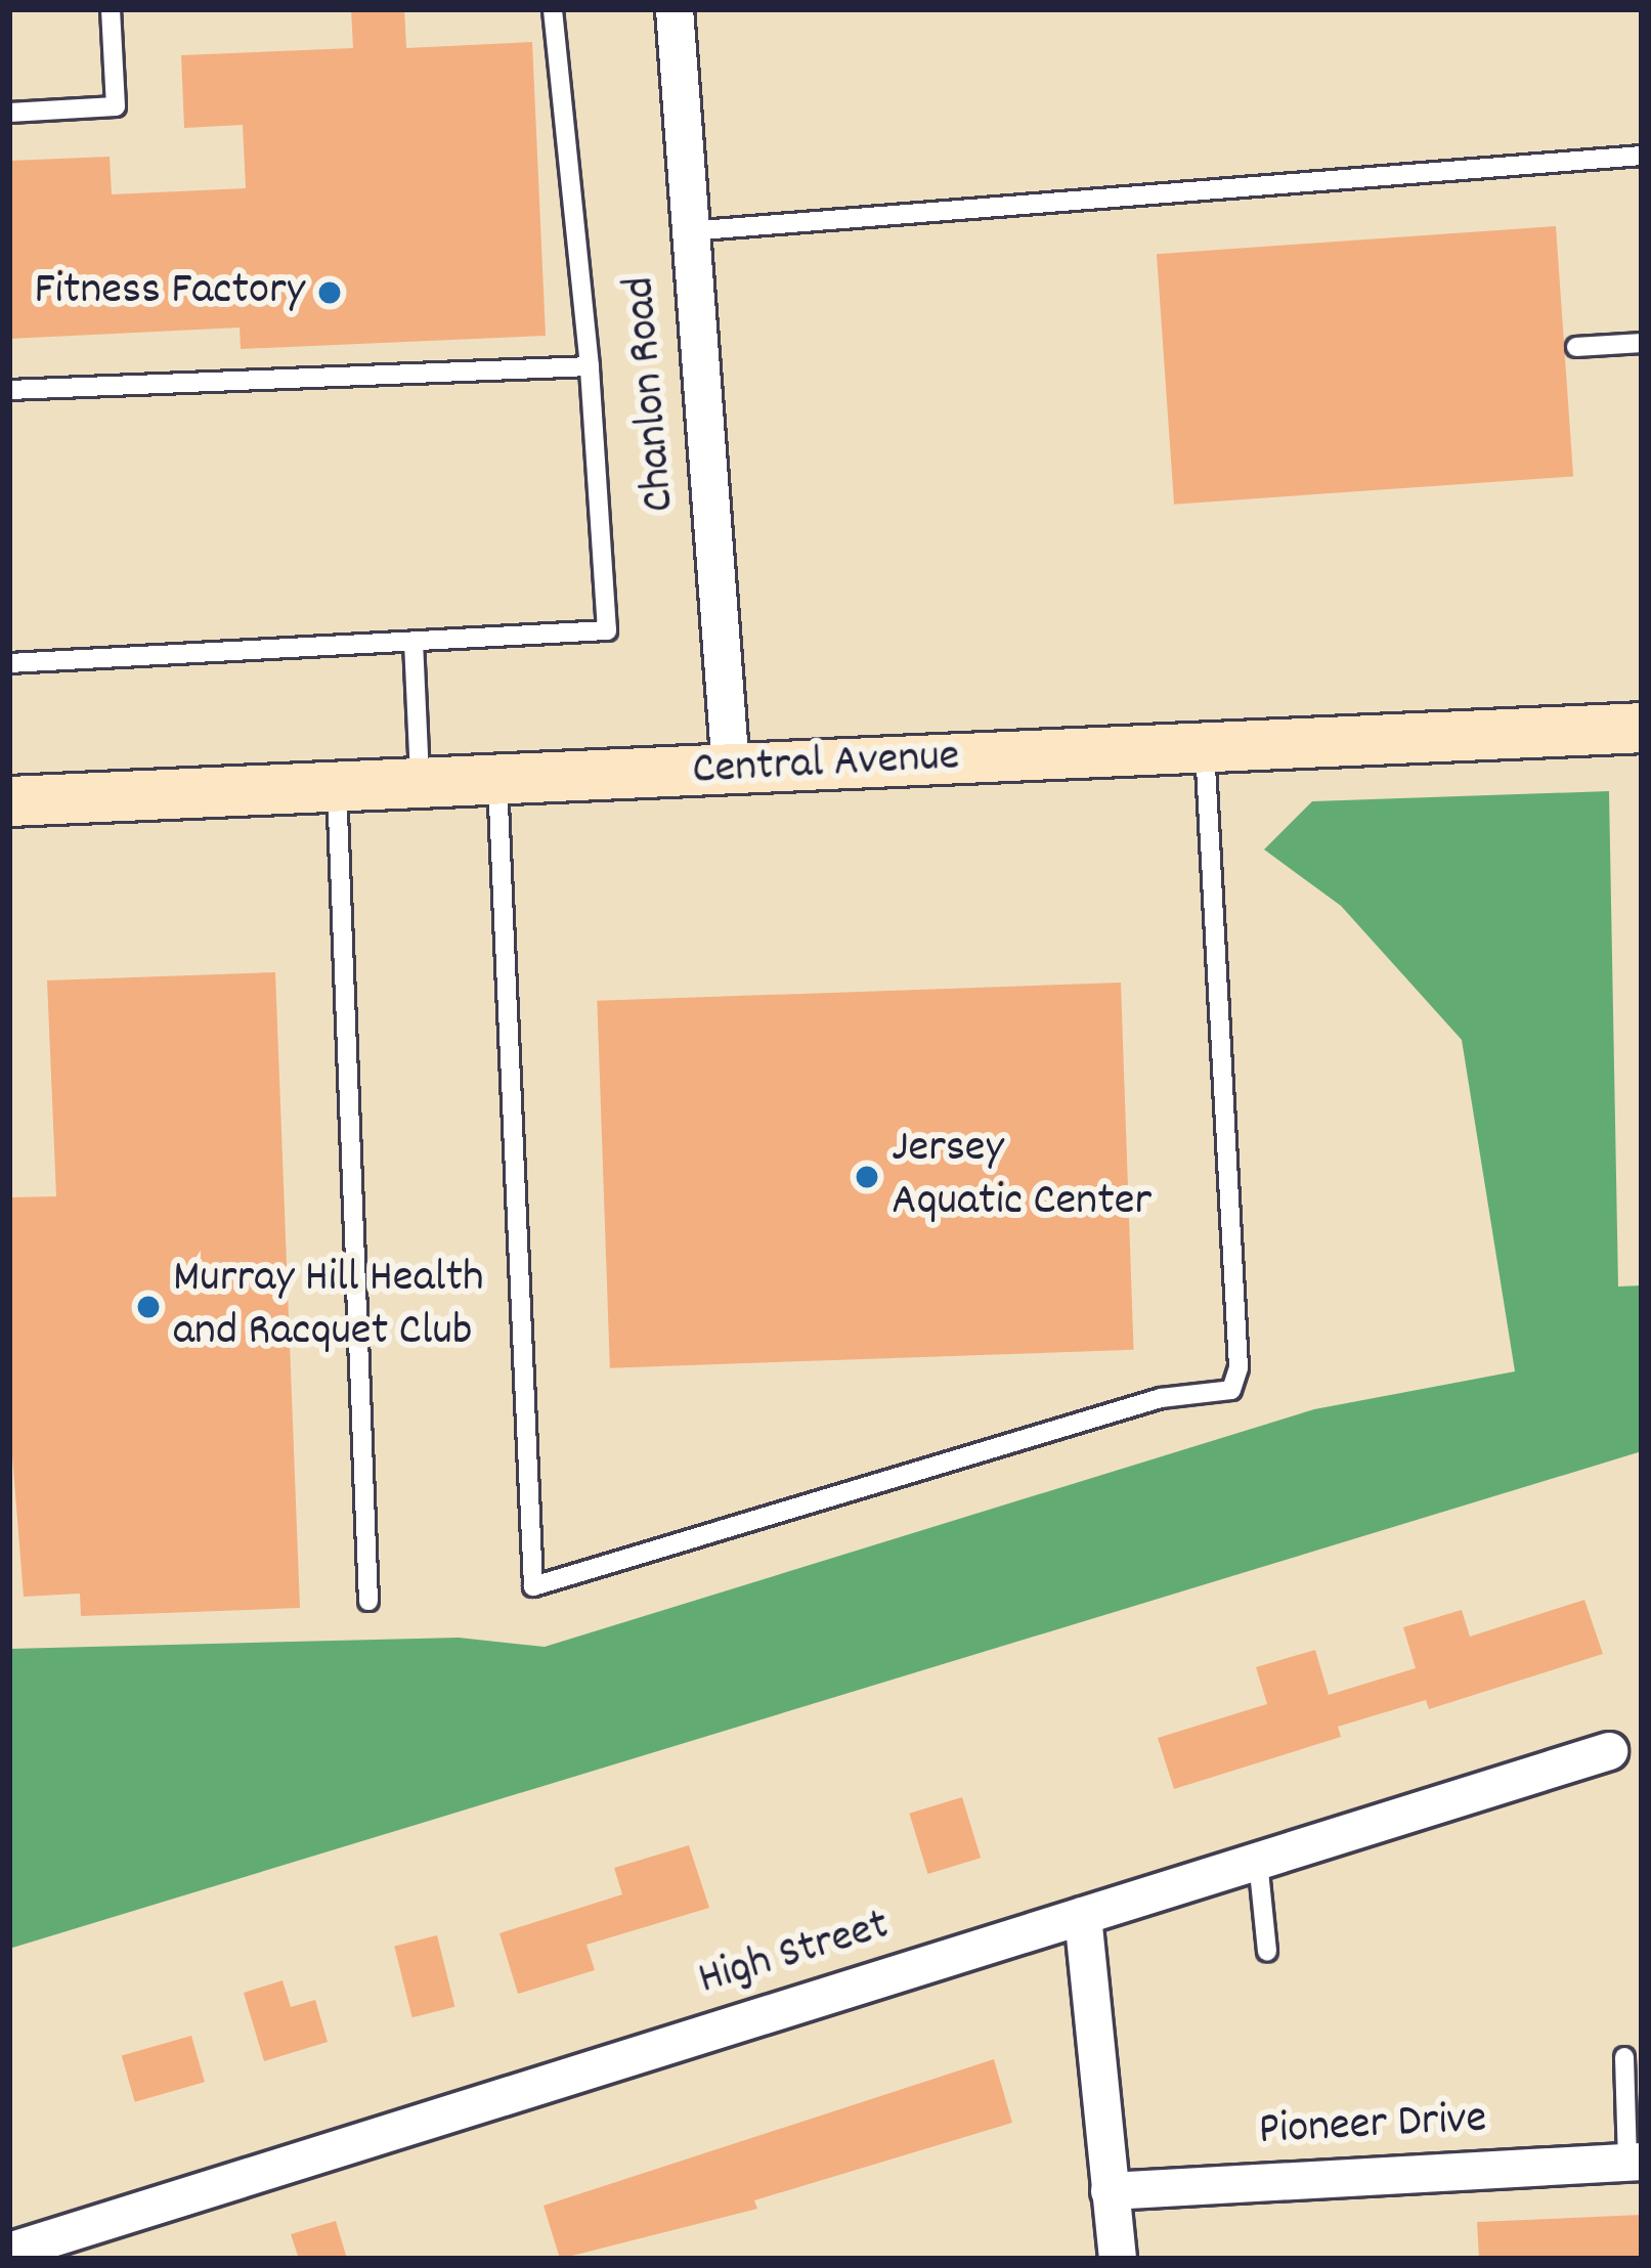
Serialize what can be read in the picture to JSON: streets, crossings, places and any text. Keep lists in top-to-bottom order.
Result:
{
  "streets": {
    "street": [
      "Chanlon Road",
      "Central Avenue",
      "High Street",
      "Pioneer Drive"
    ]
  },
  "crossings": [
    ["Chanlon Road", "Central Avenue"]
  ],
  "places": ["Fitness Factory", "Jersey Aquatic Center", "Murray Hill Health and Racquet Club"]
}
